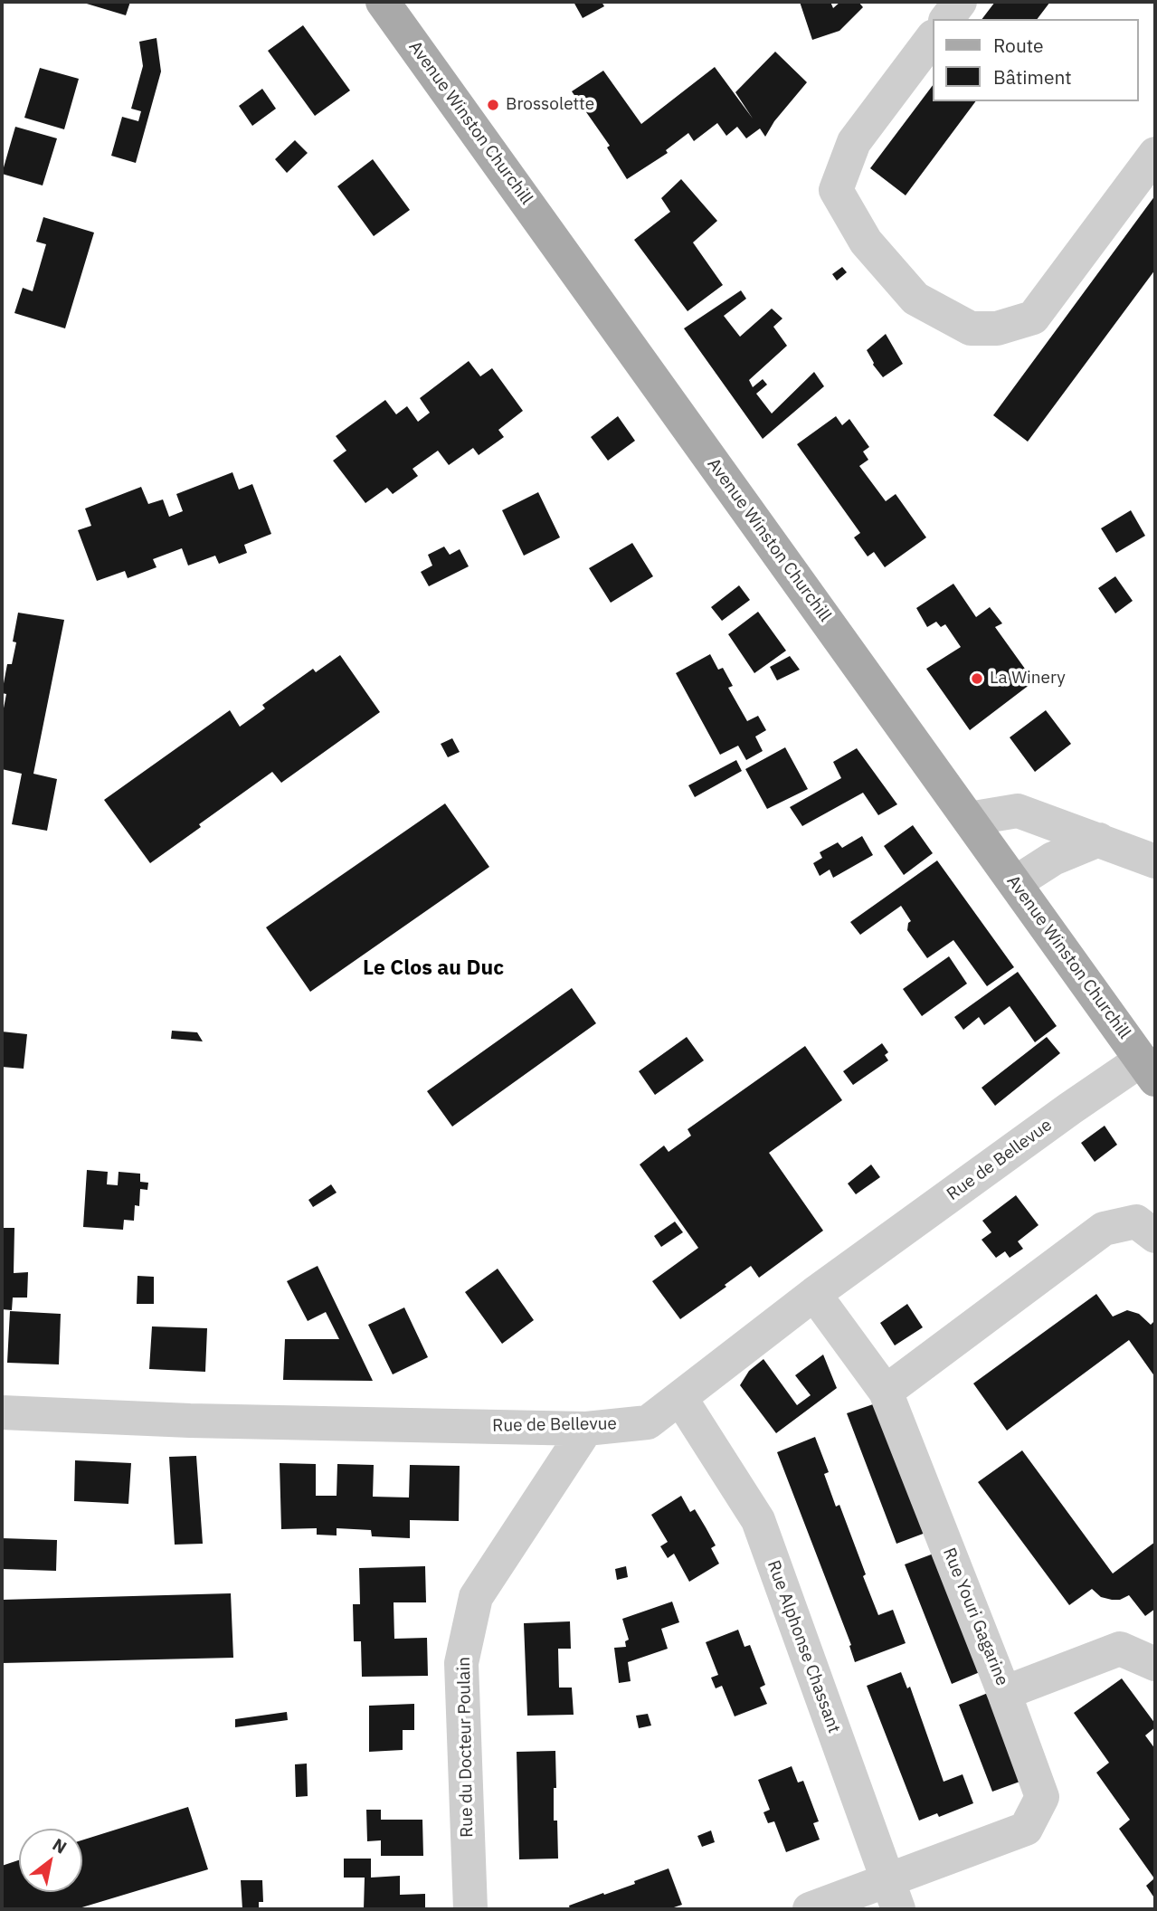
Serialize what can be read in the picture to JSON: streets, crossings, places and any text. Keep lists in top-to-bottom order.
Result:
{
  "streets": {
    "main road": ["Avenue Winston Churchill"],
    "street": [
      "Rue de Bellevue",
      "Rue Youri Gagarine",
      "Rue Alphonse Chassant",
      "Rue du Docteur Poulain"
    ]
  },
  "crossings": [
    ["Avenue Winston Churchill", "Rue de Bellevue"],
    ["Rue de Bellevue", "Rue Youri Gagarine"],
    ["Rue de Bellevue", "Rue Alphonse Chassant"],
    ["Rue de Bellevue", "Rue du Docteur Poulain"]
  ],
  "districts": ["Le Clos au Duc"],
  "places": ["Brossolette", "La Winery"],
  "legend": ["Route", "Bâtiment"],
  "north": "top right"
}
